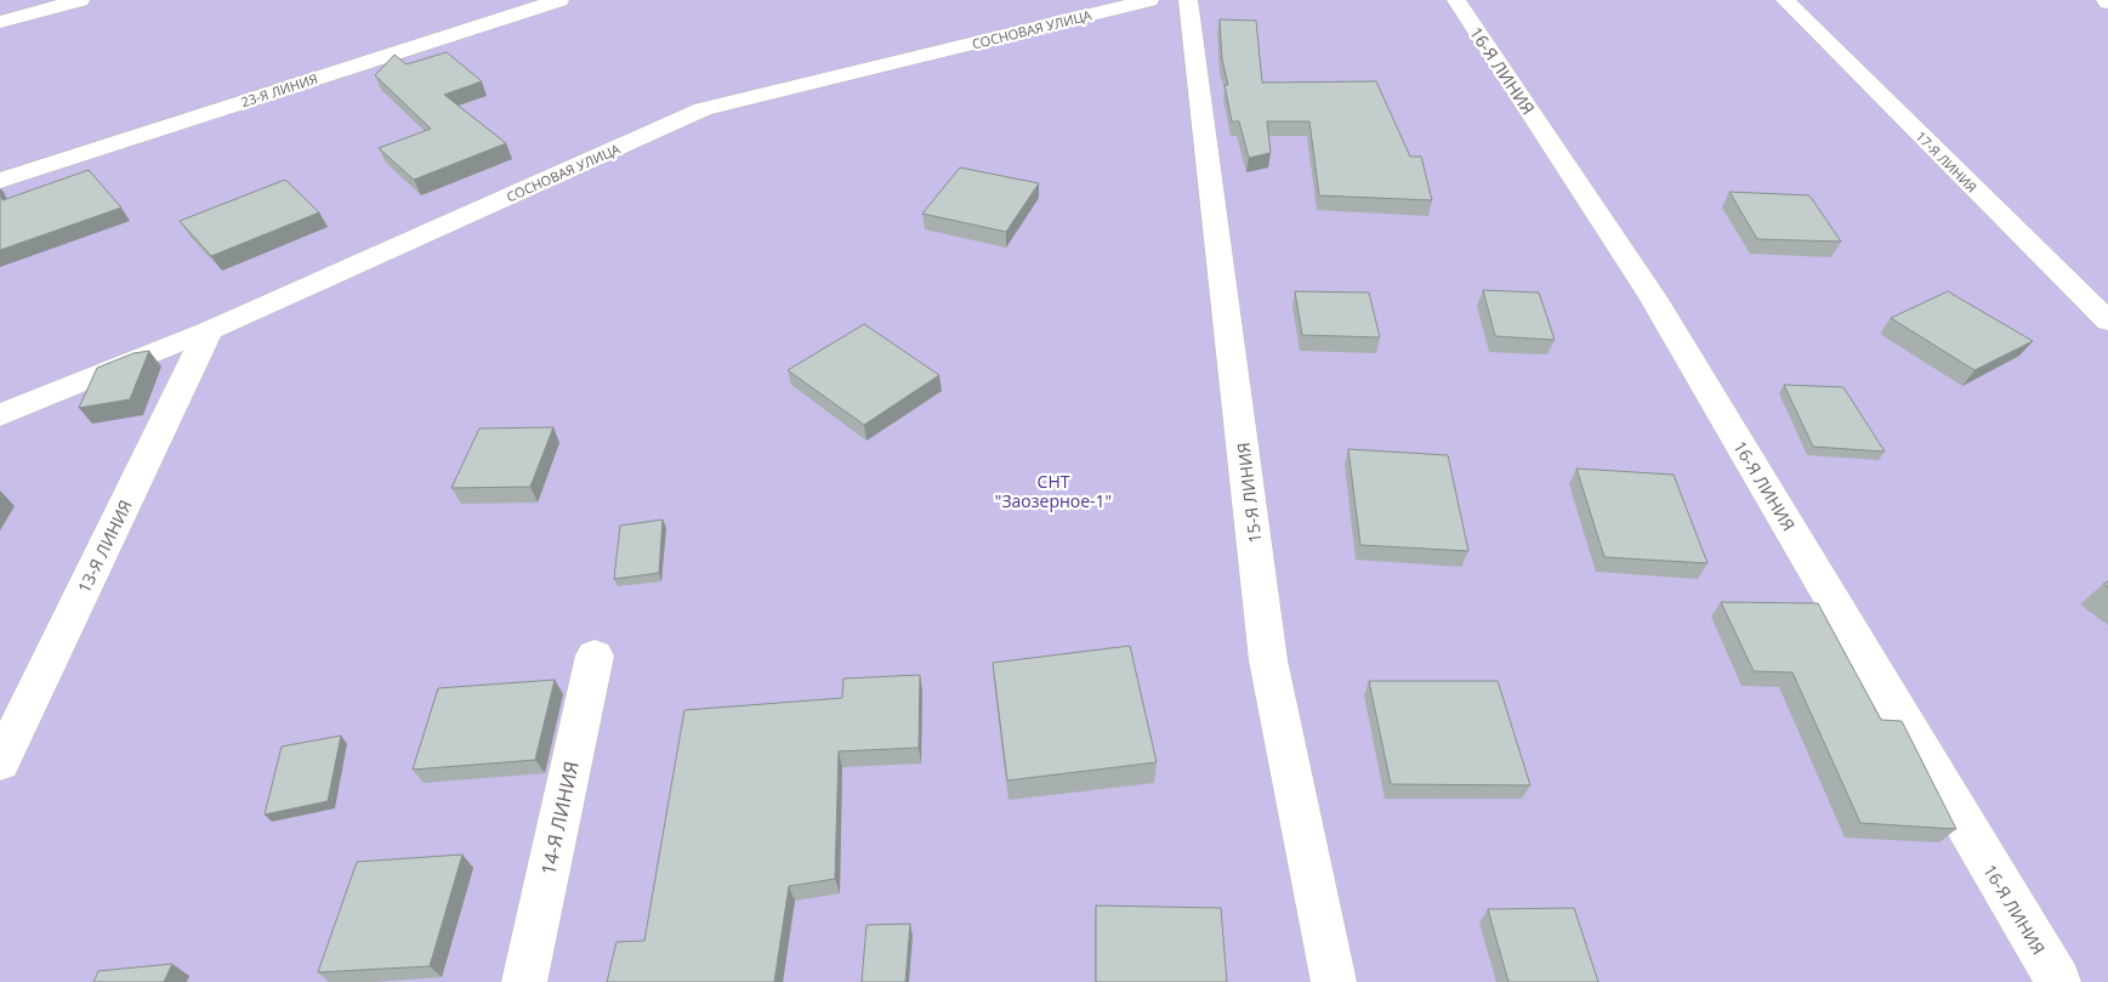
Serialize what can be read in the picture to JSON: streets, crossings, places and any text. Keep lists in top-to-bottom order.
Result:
{
  "streets": {
    "street": [
      "СОСНОВАЯ УЛИЦА",
      "16-Я ЛИНИЯ",
      "23-Я ЛИНИЯ",
      "17-Я ЛИНИЯ",
      "15-Я ЛИНИЯ",
      "13-Я ЛИНИЯ",
      "14-Я ЛИНИЯ"
    ]
  },
  "crossings": [
    ["СОСНОВАЯ УЛИЦА", "13-Я ЛИНИЯ"]
  ],
  "parks": ["СНТ \"Заозерное-1\""]
}
